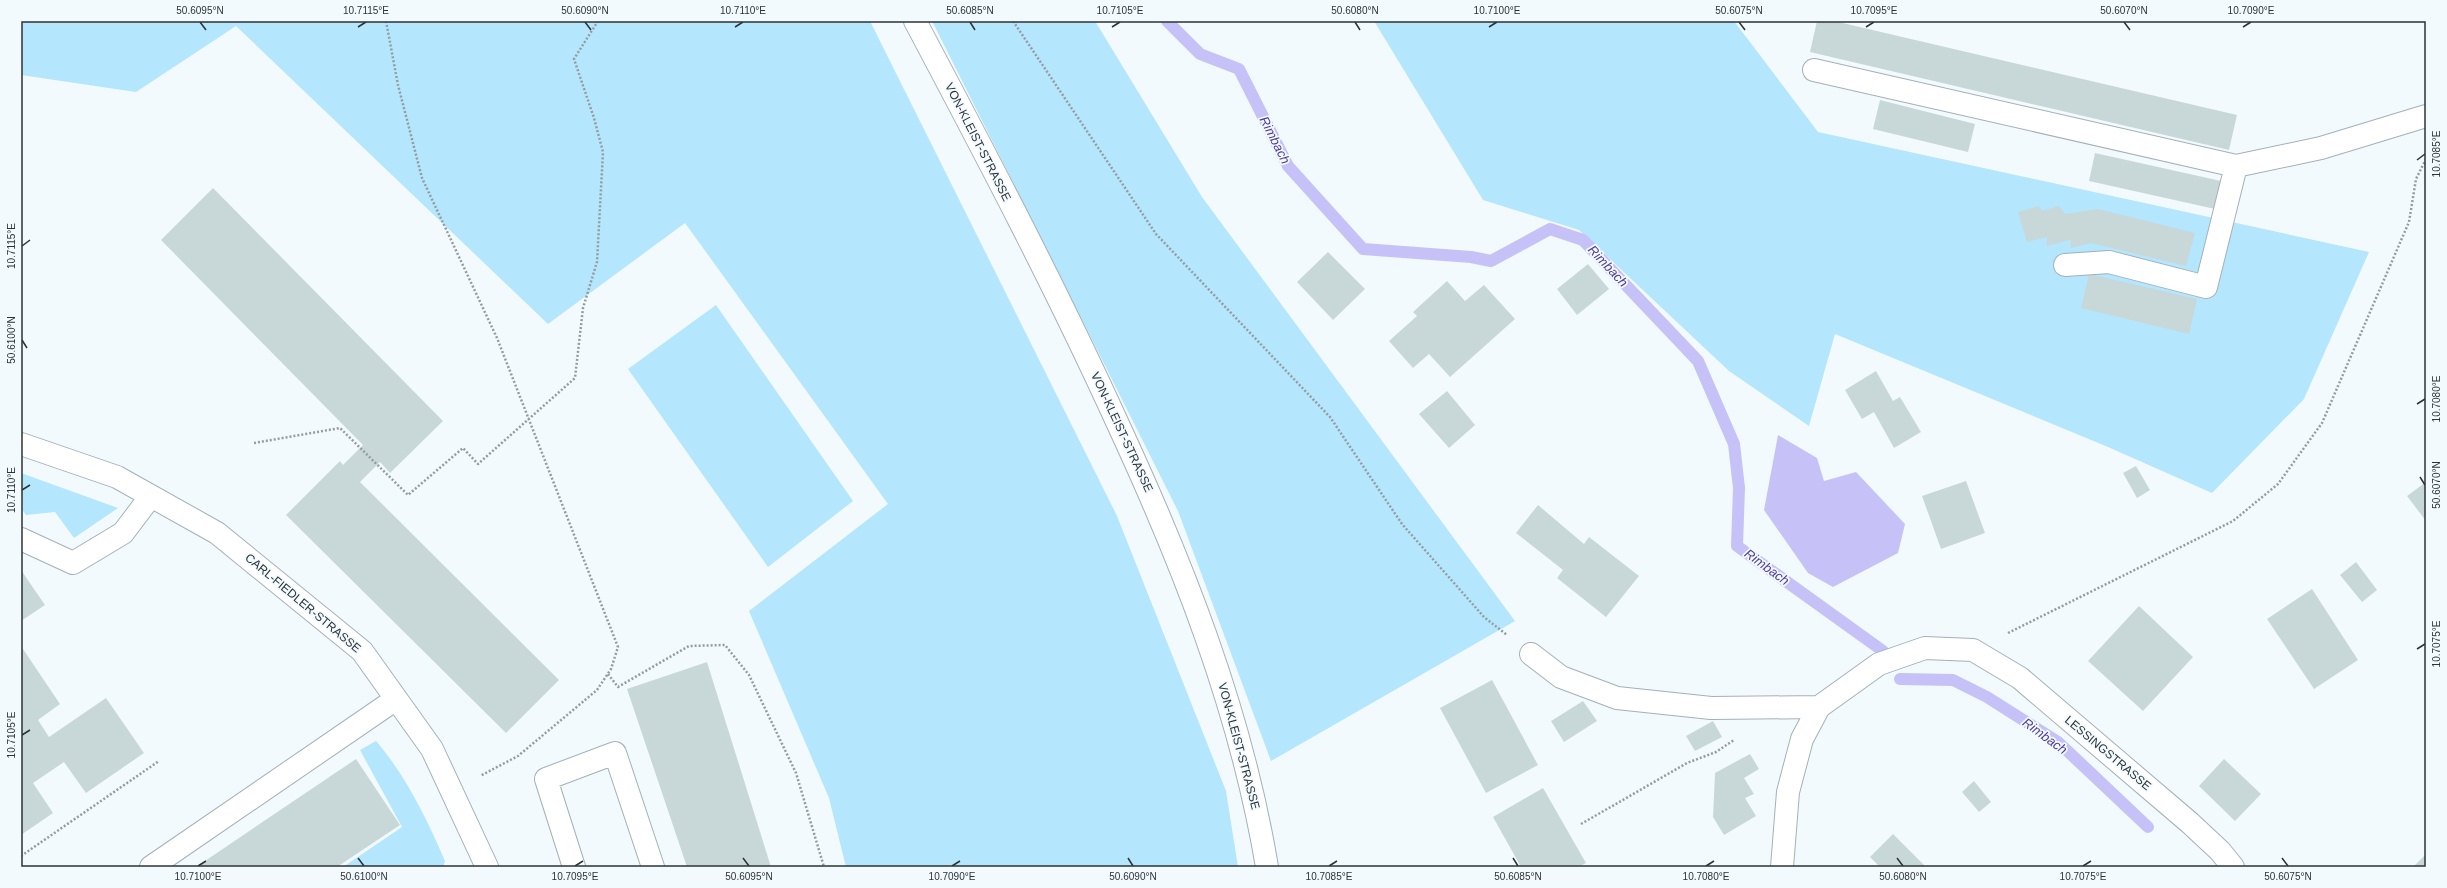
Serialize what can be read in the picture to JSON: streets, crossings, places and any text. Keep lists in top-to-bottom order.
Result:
{
  "streets": {
    "street": ["VON-KLEIST-STRASSE", "CARL-FIEDLER-STRASSE", "LESSINGSTRASSE"]
  },
  "water": ["Rimbach"],
  "coordinates": [
    "50.6095°N",
    "10.7115°E",
    "50.6090°N",
    "10.7110°E",
    "50.6085°N",
    "10.7105°E",
    "50.6080°N",
    "10.7100°E",
    "50.6075°N",
    "10.7095°E",
    "50.6070°N",
    "10.7090°E",
    "10.7085°E",
    "50.6100°N",
    "10.7080°E",
    "10.7075°E"
  ]
}
